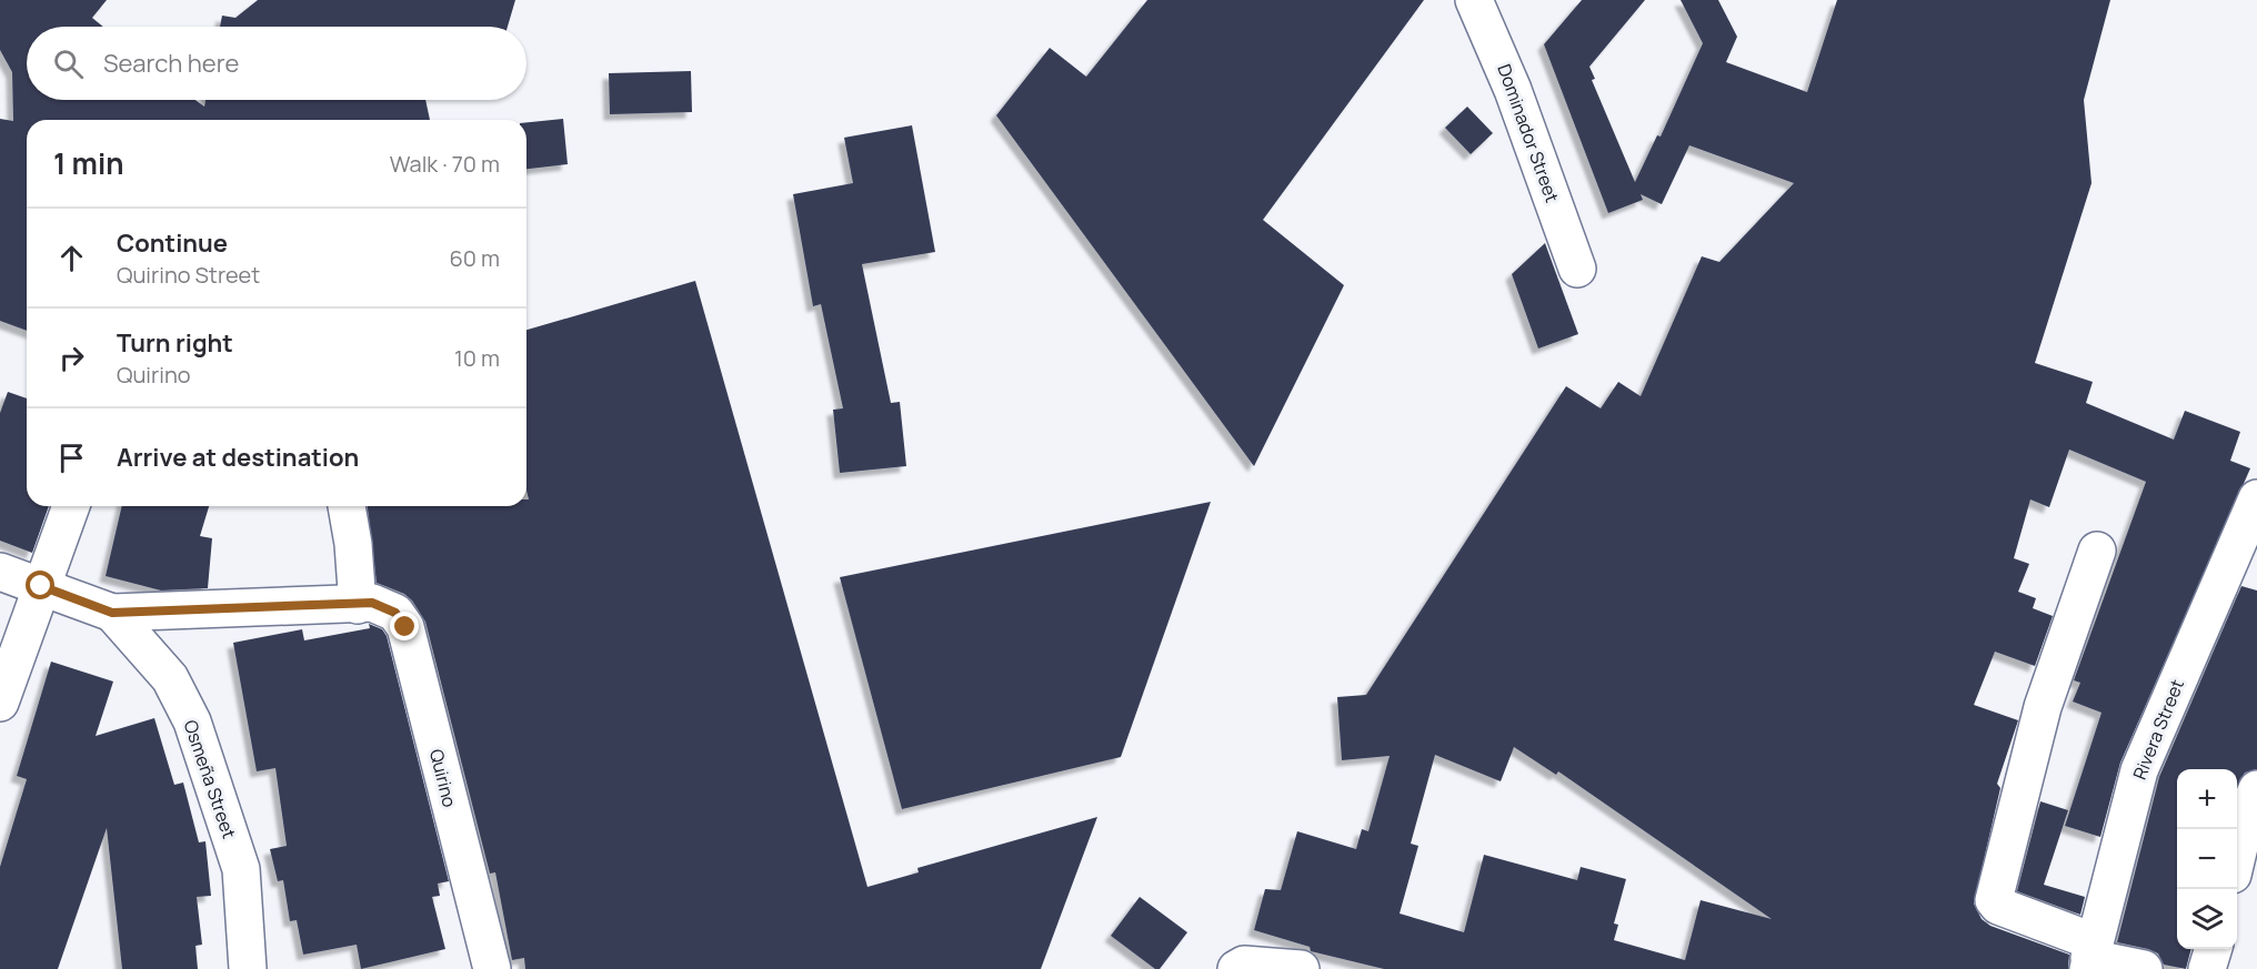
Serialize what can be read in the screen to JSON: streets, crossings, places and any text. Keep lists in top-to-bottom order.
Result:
{
  "streets": {
    "street": [
      "Dominador Street",
      "Rivera Street",
      "Quirino",
      "Osmeña Street"
    ]
  },
  "page": {
    "search": "Search here",
    "heading": ["1 min", "Walk · 70 m"],
    "list": [
      ["Continue", "Quirino Street", "60 m"],
      ["Turn right", "Quirino", "10 m"],
      "Arrive at destination"
    ],
    "map_buttons": ["+", "−"]
  }
}
